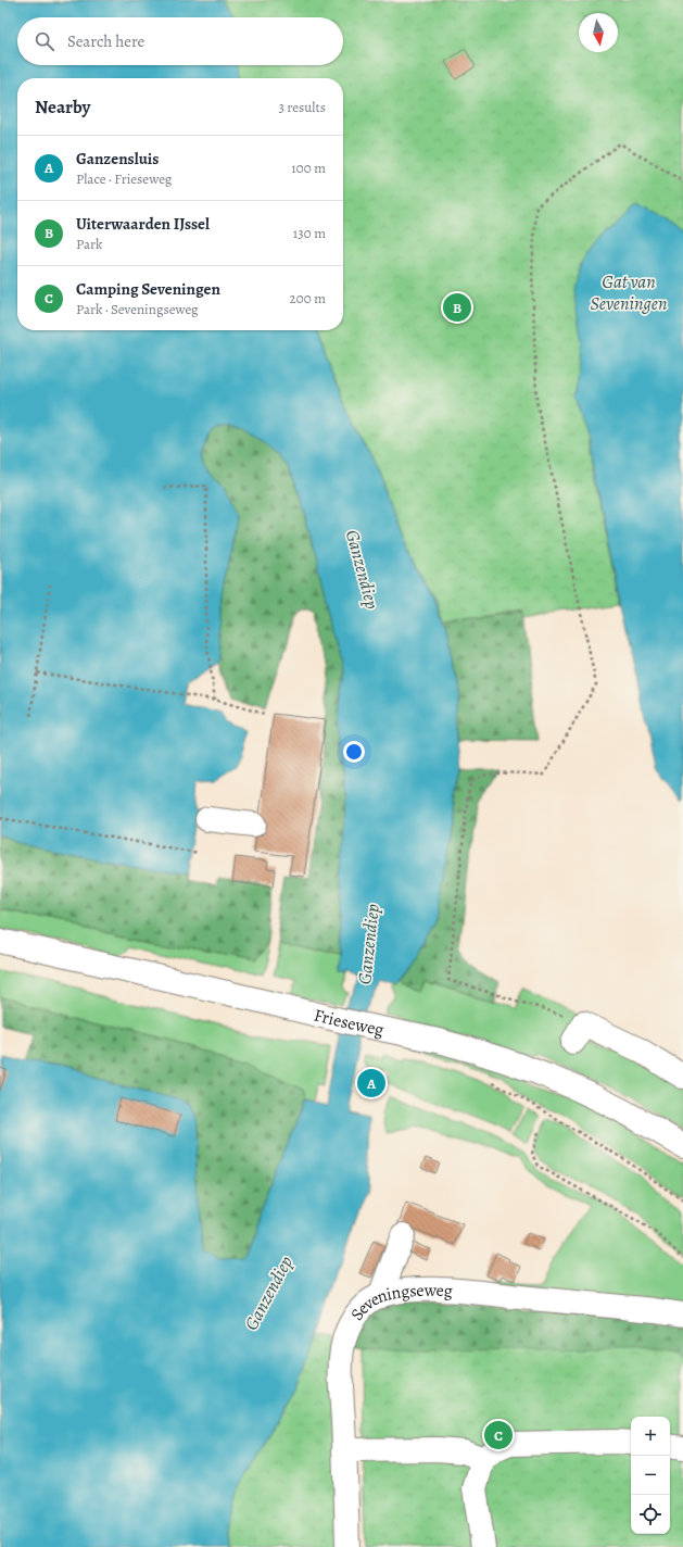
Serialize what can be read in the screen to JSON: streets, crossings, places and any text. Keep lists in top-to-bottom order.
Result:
{
  "streets": {
    "main road": ["Frieseweg", "Seveningseweg"]
  },
  "water": ["Gat van Seveningen", "Ganzendiep"],
  "north": "bottom",
  "page": {
    "search": "Search here",
    "heading": ["Nearby", "3 results"],
    "list": [
      {
        "mark": "A",
        "name": "Ganzensluis",
        "note": "Place · Frieseweg",
        "value": "100 m"
      },
      {
        "mark": "B",
        "name": "Uiterwaarden IJssel",
        "note": "Park",
        "value": "130 m"
      },
      {
        "mark": "C",
        "name": "Camping Seveningen",
        "note": "Park · Seveningseweg",
        "value": "200 m"
      }
    ],
    "pins": ["B", "A", "C"],
    "map_buttons": ["+", "−"]
  }
}
